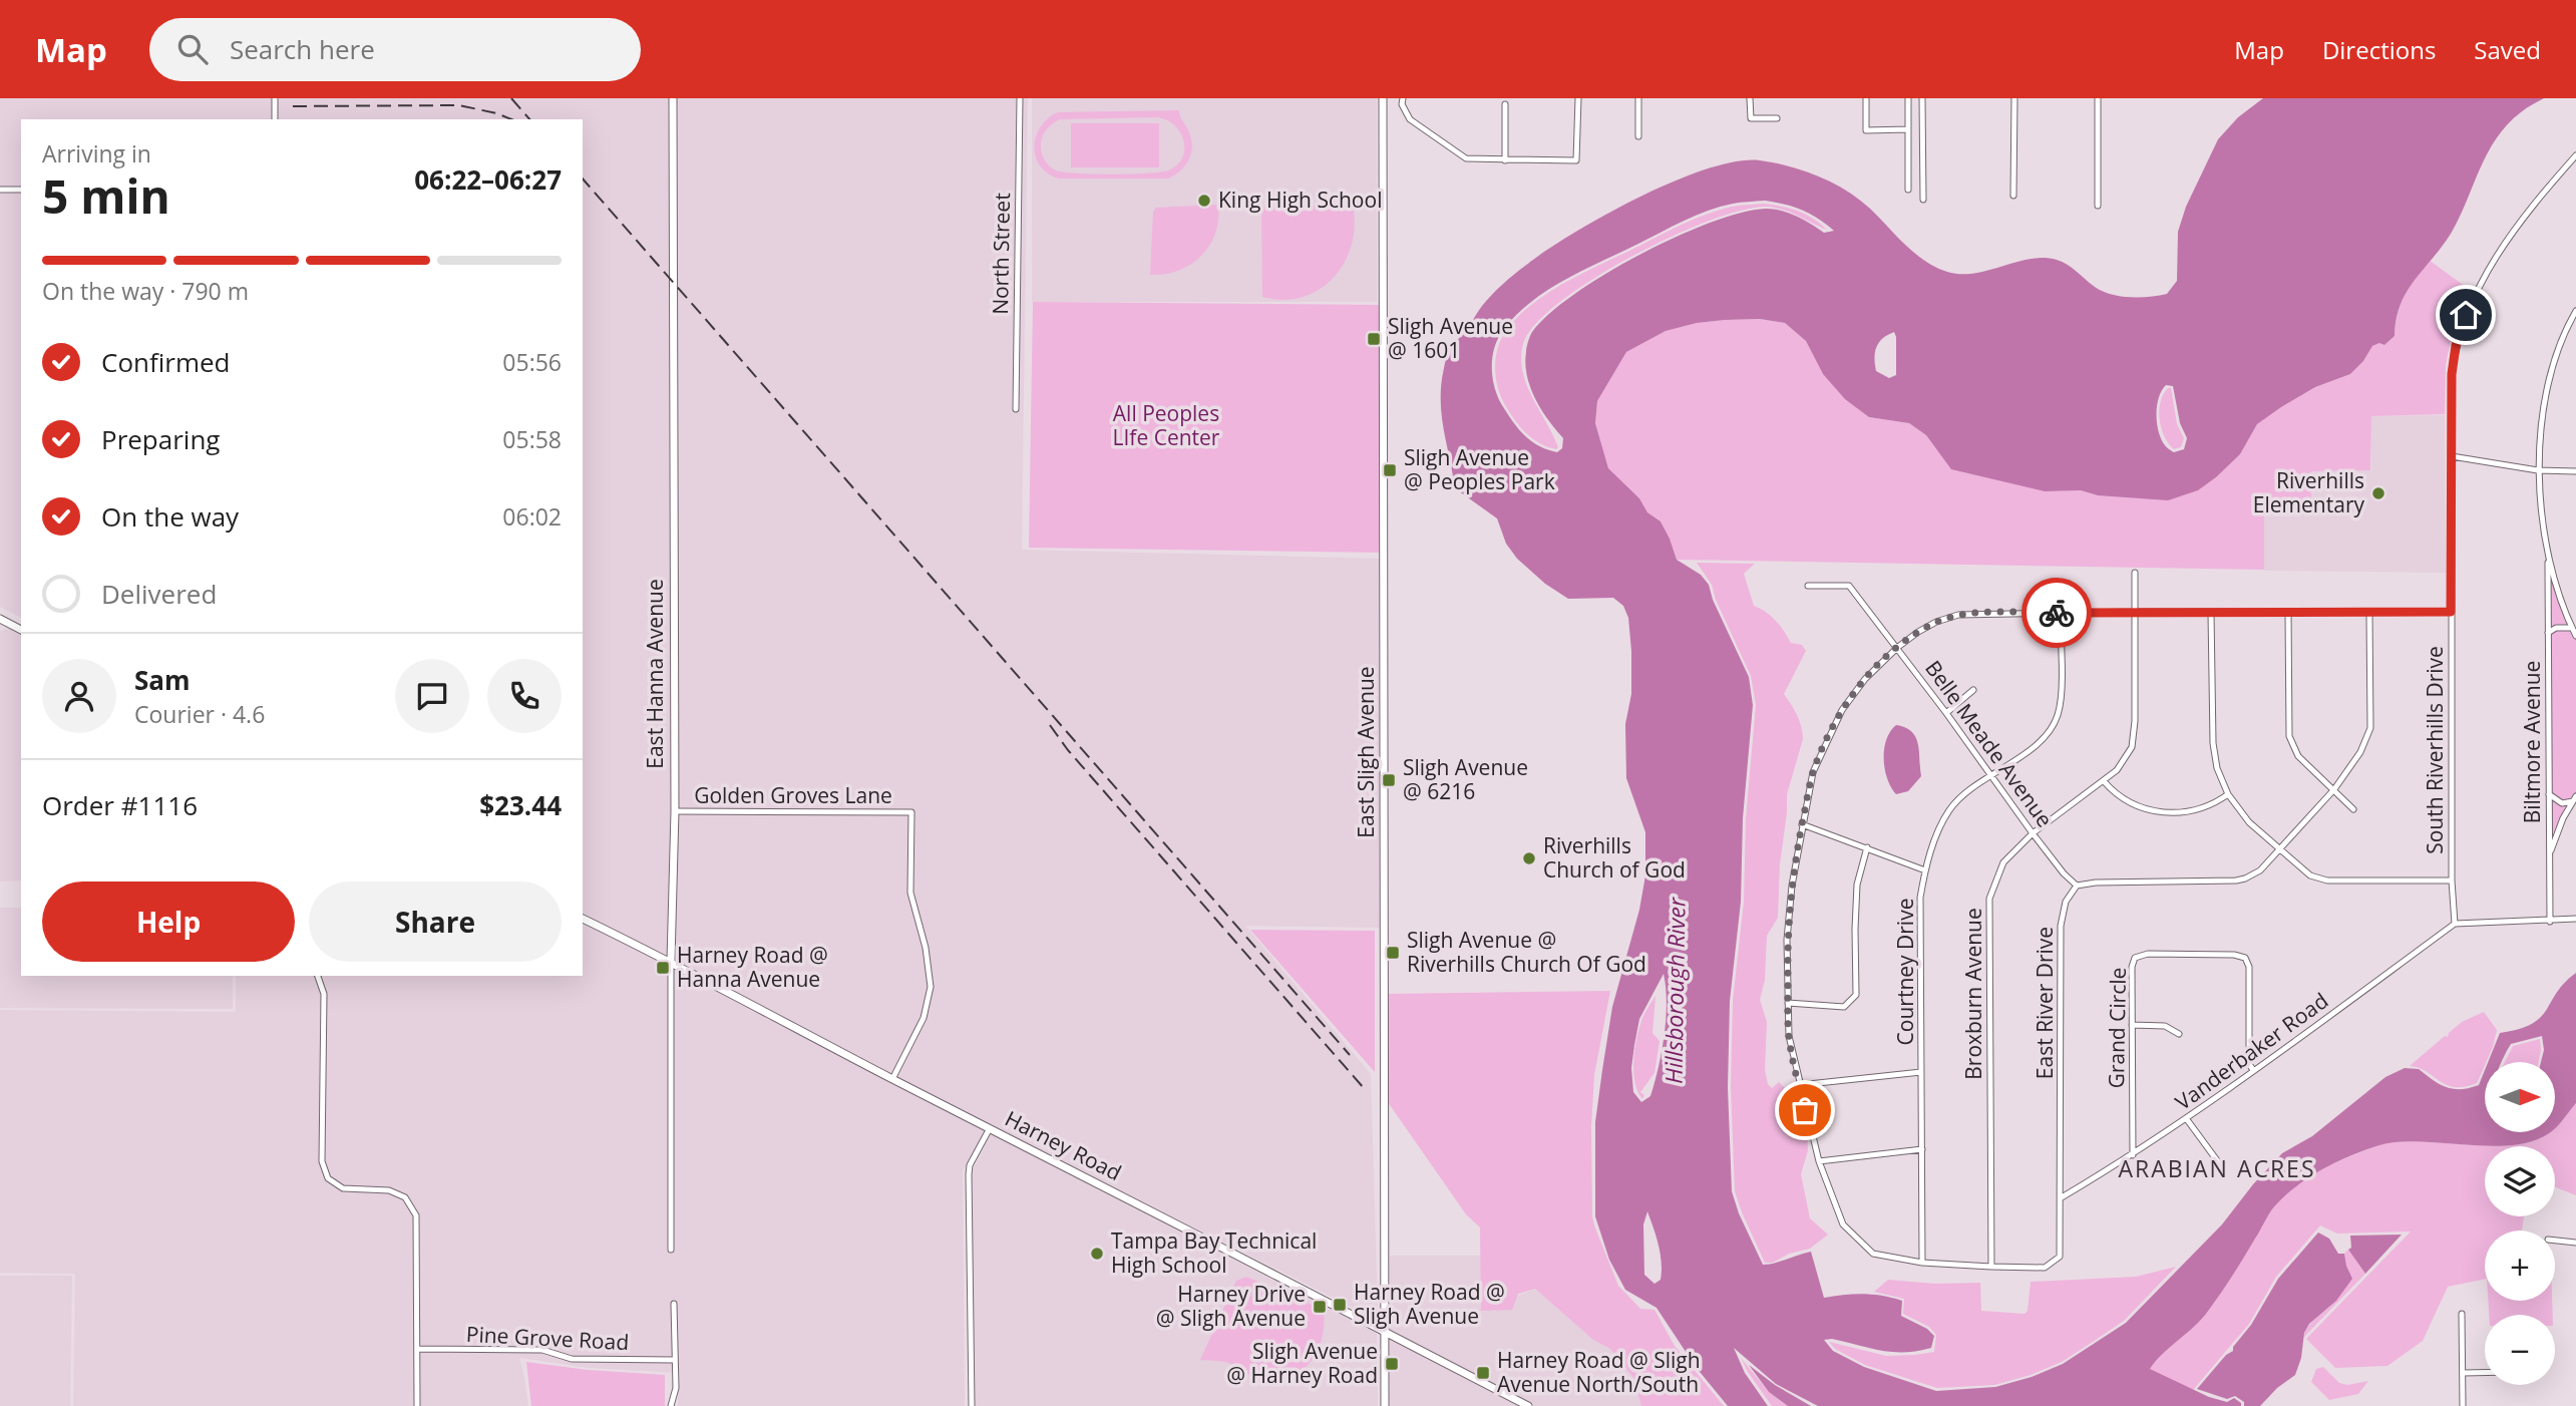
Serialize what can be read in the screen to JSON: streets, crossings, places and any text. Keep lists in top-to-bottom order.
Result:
{
  "streets": {
    "street": [
      "North Street",
      "East Hanna Avenue",
      "Biltmore Avenue",
      "Belle Meade Avenue",
      "South Riverhills Drive",
      "East Sligh Avenue",
      "Golden Groves Lane",
      "Courtney Drive",
      "Broxburn Avenue",
      "East River Drive",
      "Grand Circle",
      "Vanderbaker Road",
      "Harney Road",
      "Pine Grove Road"
    ]
  },
  "crossings": [
    ["East Hanna Avenue", "Golden Groves Lane"],
    ["East Hanna Avenue", "Harney Road"],
    ["Belle Meade Avenue", "Courtney Drive"],
    ["Belle Meade Avenue", "Broxburn Avenue"],
    ["Belle Meade Avenue", "East River Drive"],
    ["South Riverhills Drive", "East River Drive"],
    ["South Riverhills Drive", "Vanderbaker Road"],
    ["East Sligh Avenue", "Harney Road"],
    ["Golden Groves Lane", "Harney Road"],
    ["Courtney Drive", "East River Drive"],
    ["Broxburn Avenue", "East River Drive"],
    ["East River Drive", "Vanderbaker Road"],
    ["Grand Circle", "Vanderbaker Road"]
  ],
  "districts": ["ARABIAN ACRES"],
  "water": ["Hillsborough River"],
  "parks": ["All Peoples LIfe Center"],
  "places": {
    "other": [
      "King High School",
      "Riverhills Elementary",
      "Riverhills Church of God",
      "Tampa Bay Technical High School"
    ],
    "transit": [
      "Sligh Avenue @ 1601",
      "Sligh Avenue @ Peoples Park",
      "Sligh Avenue @ 6216",
      "Sligh Avenue @ Riverhills Church Of God",
      "Harney Road @ Hanna Avenue",
      "Harney Road @ Sligh Avenue",
      "Harney Drive @ Sligh Avenue",
      "Sligh Avenue @ Harney Road",
      "Harney Road @ Sligh Avenue North/South"
    ]
  },
  "north": "right",
  "page": {
    "header": "Map",
    "search": "Search here",
    "nav": ["Map", "Directions", "Saved"],
    "heading": ["5 min", "Arriving in", "06:22–06:27"],
    "panel": [
      "Sam",
      "Courier · 4.6",
      "Order #1116",
      "$23.44"
    ],
    "bar": "On the way · 790 m",
    "list": [
      ["Confirmed", "05:56"],
      ["Preparing", "05:58"],
      ["On the way", "06:02"],
      "Delivered"
    ],
    "buttons": ["Help", "Share"],
    "map_buttons": ["+", "−"]
  }
}
